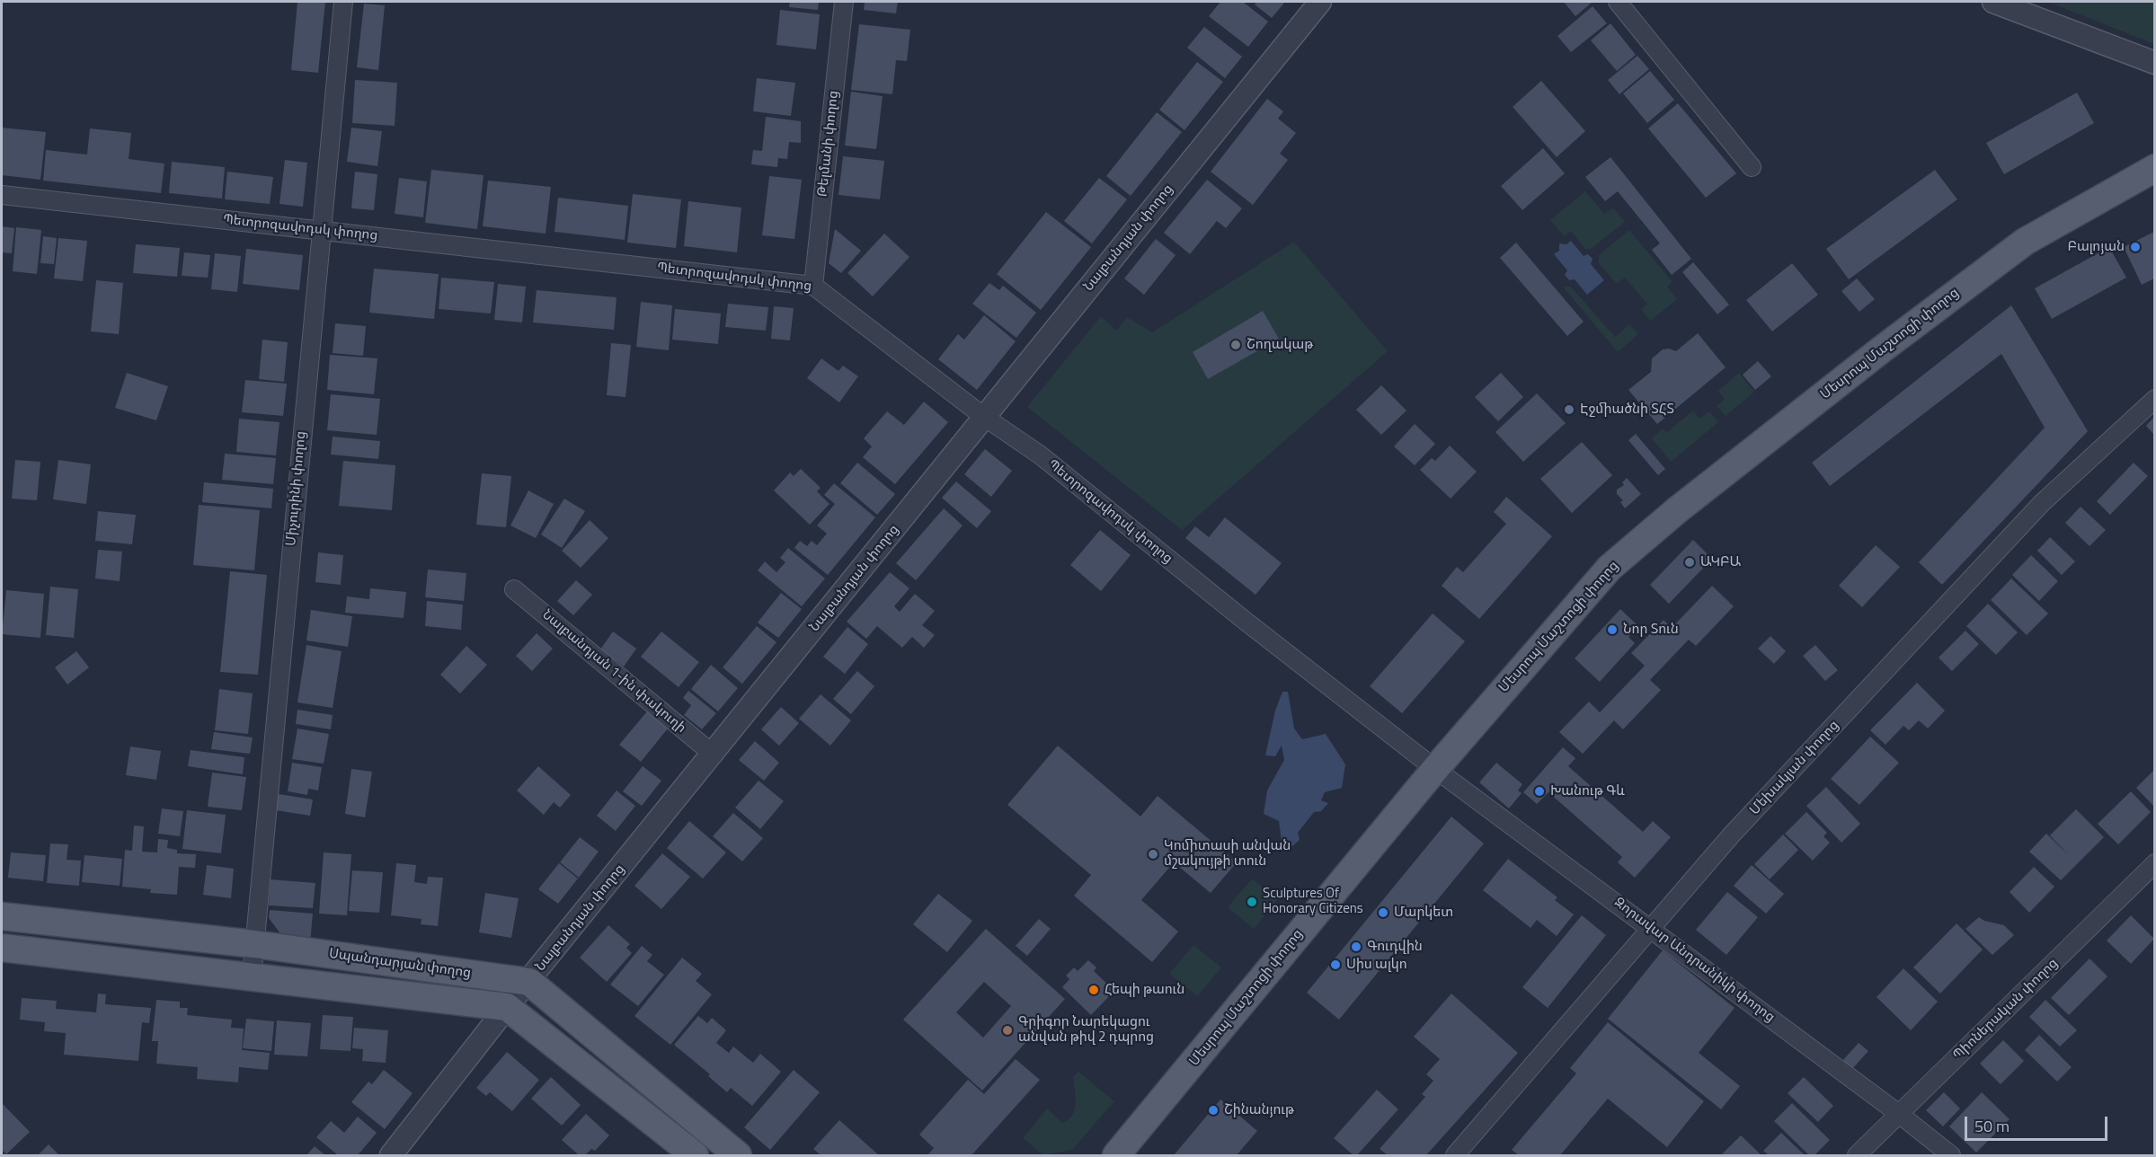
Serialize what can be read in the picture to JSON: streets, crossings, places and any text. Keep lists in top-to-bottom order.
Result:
{
  "streets": {
    "main road": ["Մեսրոպ Մաշտոցի փողոց", "Սպանդարյան փողոց"],
    "street": [
      "Թելմանի փողոց",
      "Պետրոզավոդսկ փողոց",
      "Նալբանդյան փողոց",
      "Միչուրինի փողոց",
      "Նալբանդյան 1-ին փակուղի",
      "Մեխակյան փողոց",
      "Զորավար Անդրանիկի փողոց",
      "Պիոներական փողոց"
    ]
  },
  "crossings": [
    ["Թելմանի փողոց", "Պետրոզավոդսկ փողոց"],
    ["Պետրոզավոդսկ փողոց", "Նալբանդյան փողոց"],
    ["Պետրոզավոդսկ փողոց", "Մեսրոպ Մաշտոցի փողոց"],
    ["Պետրոզավոդսկ փողոց", "Միչուրինի փողոց"],
    ["Պետրոզավոդսկ փողոց", "Զորավար Անդրանիկի փողոց"],
    ["Նալբանդյան փողոց", "Նալբանդյան 1-ին փակուղի"],
    ["Նալբանդյան փողոց", "Սպանդարյան փողոց"],
    ["Մեսրոպ Մաշտոցի փողոց", "Զորավար Անդրանիկի փողոց"],
    ["Միչուրինի փողոց", "Սպանդարյան փողոց"],
    ["Մեխակյան փողոց", "Զորավար Անդրանիկի փողոց"],
    ["Զորավար Անդրանիկի փողոց", "Պիոներական փողոց"]
  ],
  "places": [
    "Բալոյան",
    "Շողակաթ",
    "Էջմիածնի ՏՀՏ",
    "ԱԿԲԱ",
    "Նոր Տուն",
    "Խանութ Գև",
    "Կոմիտասի անվան մշակույթի տուն",
    "Sculptures Of Honorary Citizens",
    "Մարկետ",
    "Գուդվին",
    "Սիս ալկո",
    "Հեպի թաուն",
    "Գրիգոր Նարեկացու անվան թիվ 2 դպրոց",
    "Շինանյութ"
  ],
  "scale_bar": "50 m"
}
